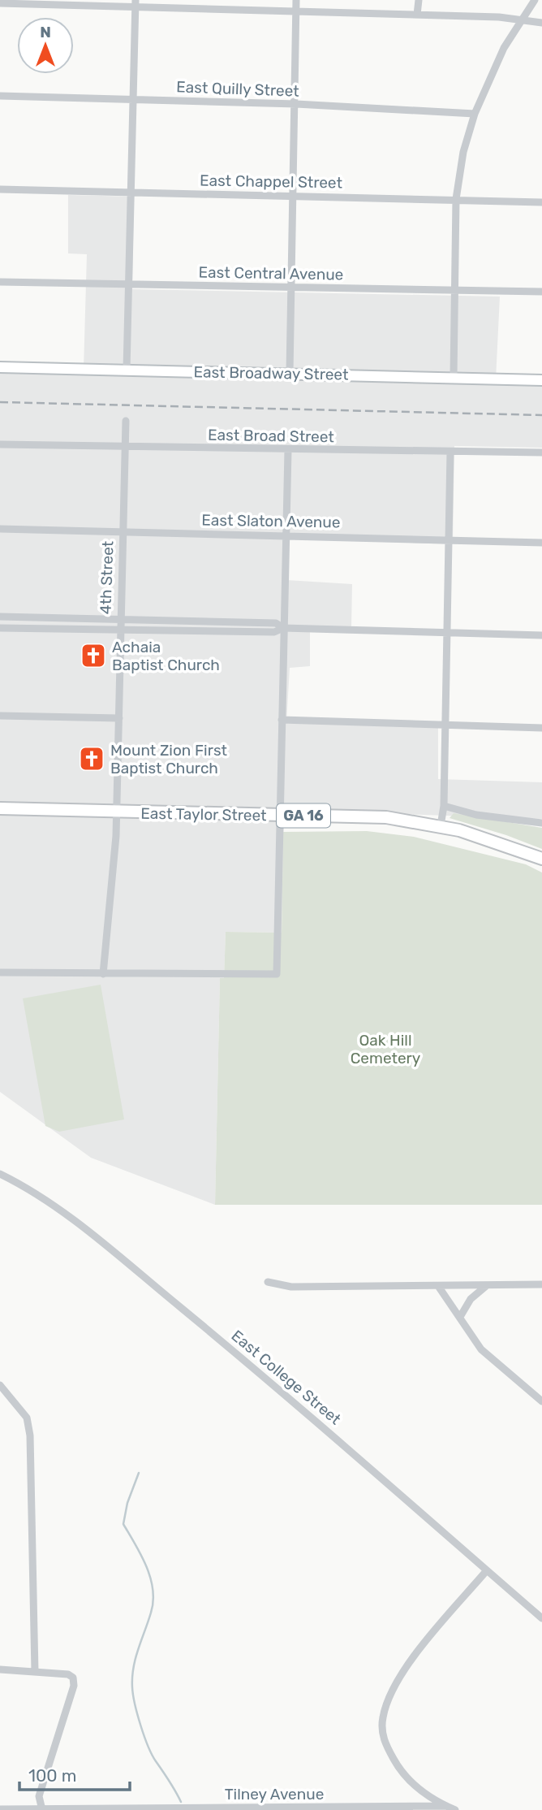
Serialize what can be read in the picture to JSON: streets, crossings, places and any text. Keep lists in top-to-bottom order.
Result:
{
  "streets": {
    "main road": ["East Broadway Street", "East Taylor Street", "GA 16"],
    "street": [
      "East Quilly Street",
      "East Chappel Street",
      "East Central Avenue",
      "East Broad Street",
      "East Slaton Avenue",
      "4th Street",
      "East College Street",
      "Tilney Avenue"
    ]
  },
  "crossings": [
    ["East Broad Street", "4th Street"],
    ["East Slaton Avenue", "4th Street"],
    ["4th Street", "East Taylor Street"],
    ["East Taylor Street", "GA 16"]
  ],
  "parks": ["Oak Hill Cemetery"],
  "places": {
    "church": ["Achaia Baptist Church", "Mount Zion First Baptist Church"]
  },
  "scale_bar": "100 m",
  "north": "top"
}
